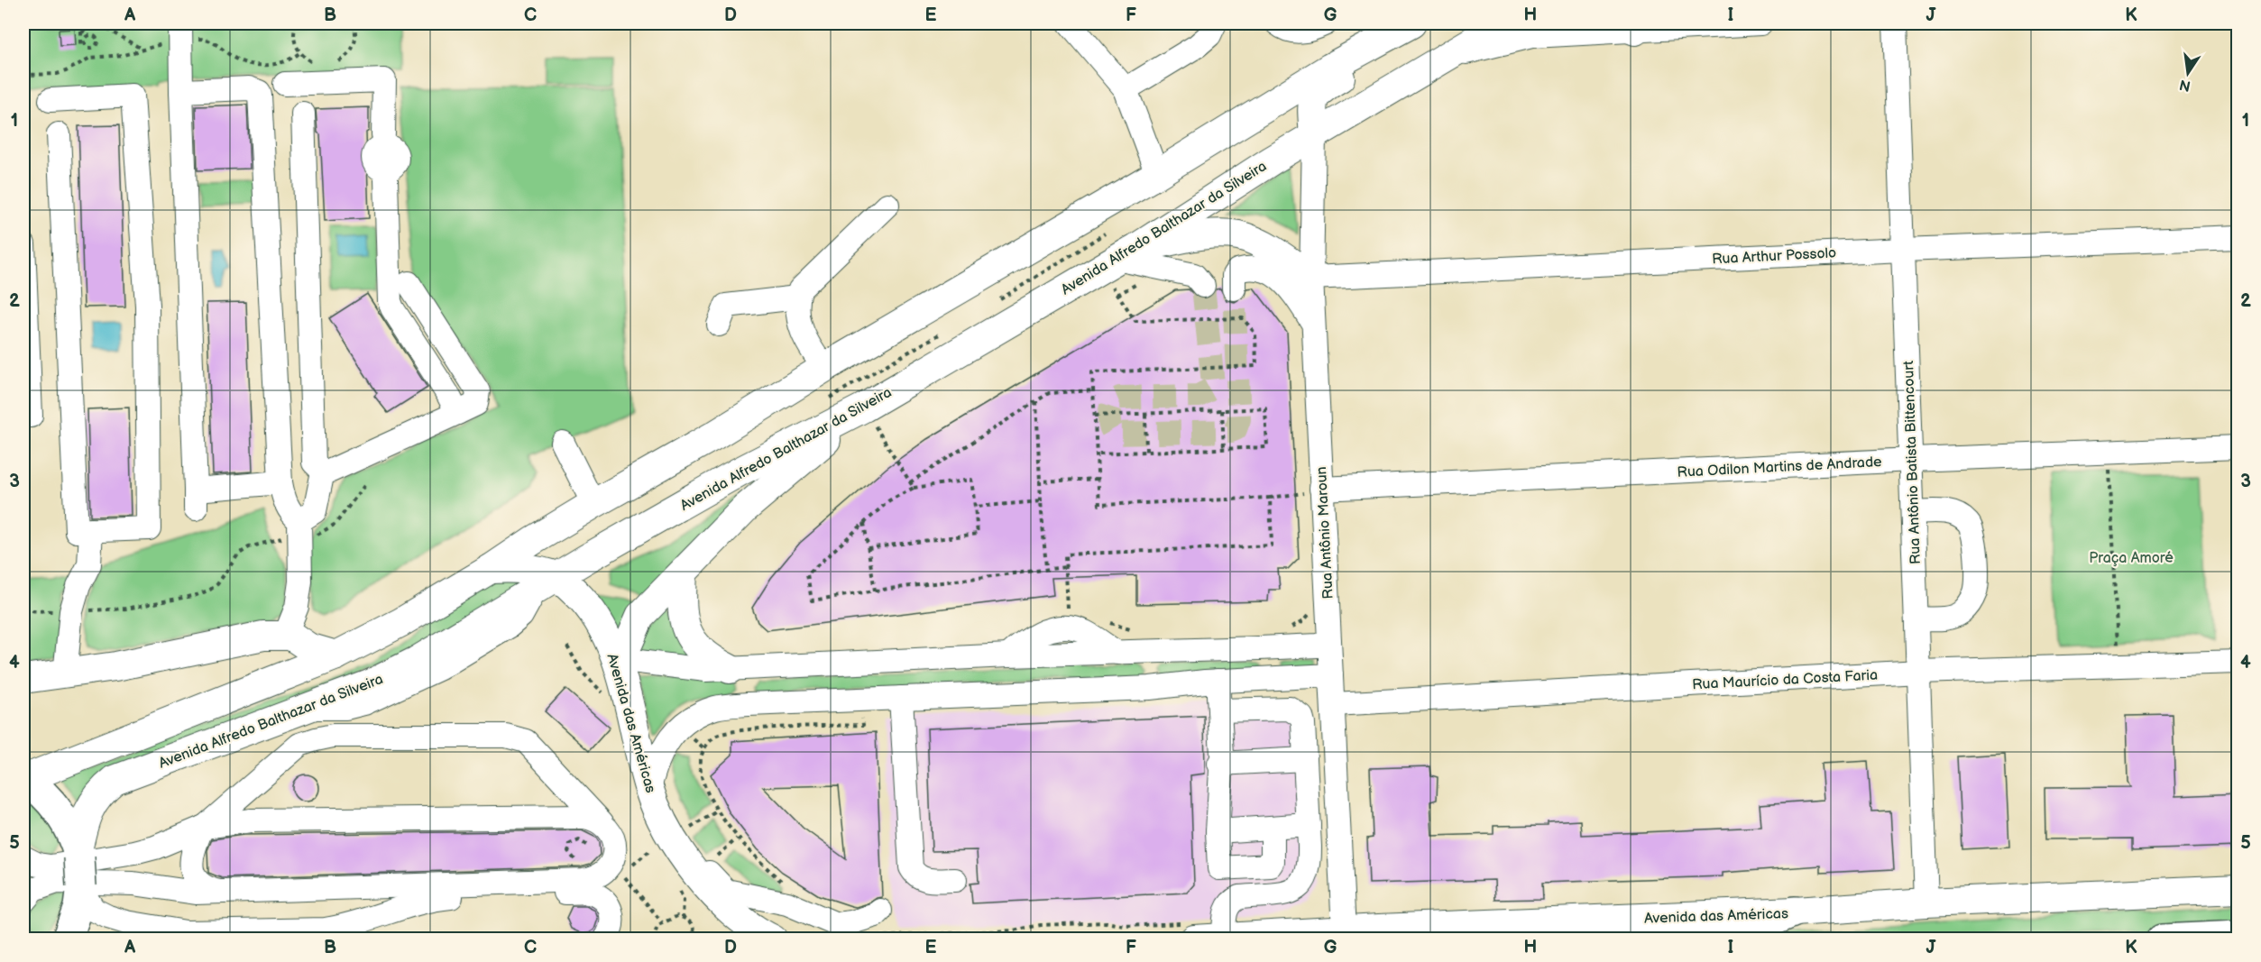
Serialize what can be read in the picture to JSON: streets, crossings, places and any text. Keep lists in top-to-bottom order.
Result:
{
  "streets": {
    "main road": ["Avenida Alfredo Balthazar da Silveira", "Avenida das Américas"],
    "street": [
      "Rua Arthur Possolo",
      "Rua Antônio Batista Bittencourt",
      "Rua Odilon Martins de Andrade",
      "Rua Antônio Maroun",
      "Rua Maurício da Costa Faria"
    ]
  },
  "crossings": [
    ["Avenida Alfredo Balthazar da Silveira", "Rua Antônio Maroun"],
    ["Avenida Alfredo Balthazar da Silveira", "Avenida das Américas"],
    ["Rua Arthur Possolo", "Rua Antônio Batista Bittencourt"],
    ["Rua Arthur Possolo", "Rua Antônio Maroun"],
    ["Rua Antônio Batista Bittencourt", "Rua Odilon Martins de Andrade"],
    ["Rua Antônio Batista Bittencourt", "Rua Maurício da Costa Faria"],
    ["Rua Antônio Batista Bittencourt", "Avenida das Américas"],
    ["Rua Odilon Martins de Andrade", "Rua Antônio Maroun"],
    ["Rua Antônio Maroun", "Rua Maurício da Costa Faria"],
    ["Rua Antônio Maroun", "Avenida das Américas"]
  ],
  "parks": ["Praça Amoré"],
  "north": "bottom",
  "grid": {
    "columns": [
      "A",
      "B",
      "C",
      "D",
      "E",
      "F",
      "G",
      "H",
      "I",
      "J",
      "K"
    ],
    "rows": [
      "1",
      "2",
      "3",
      "4",
      "5"
    ]
  }
}
